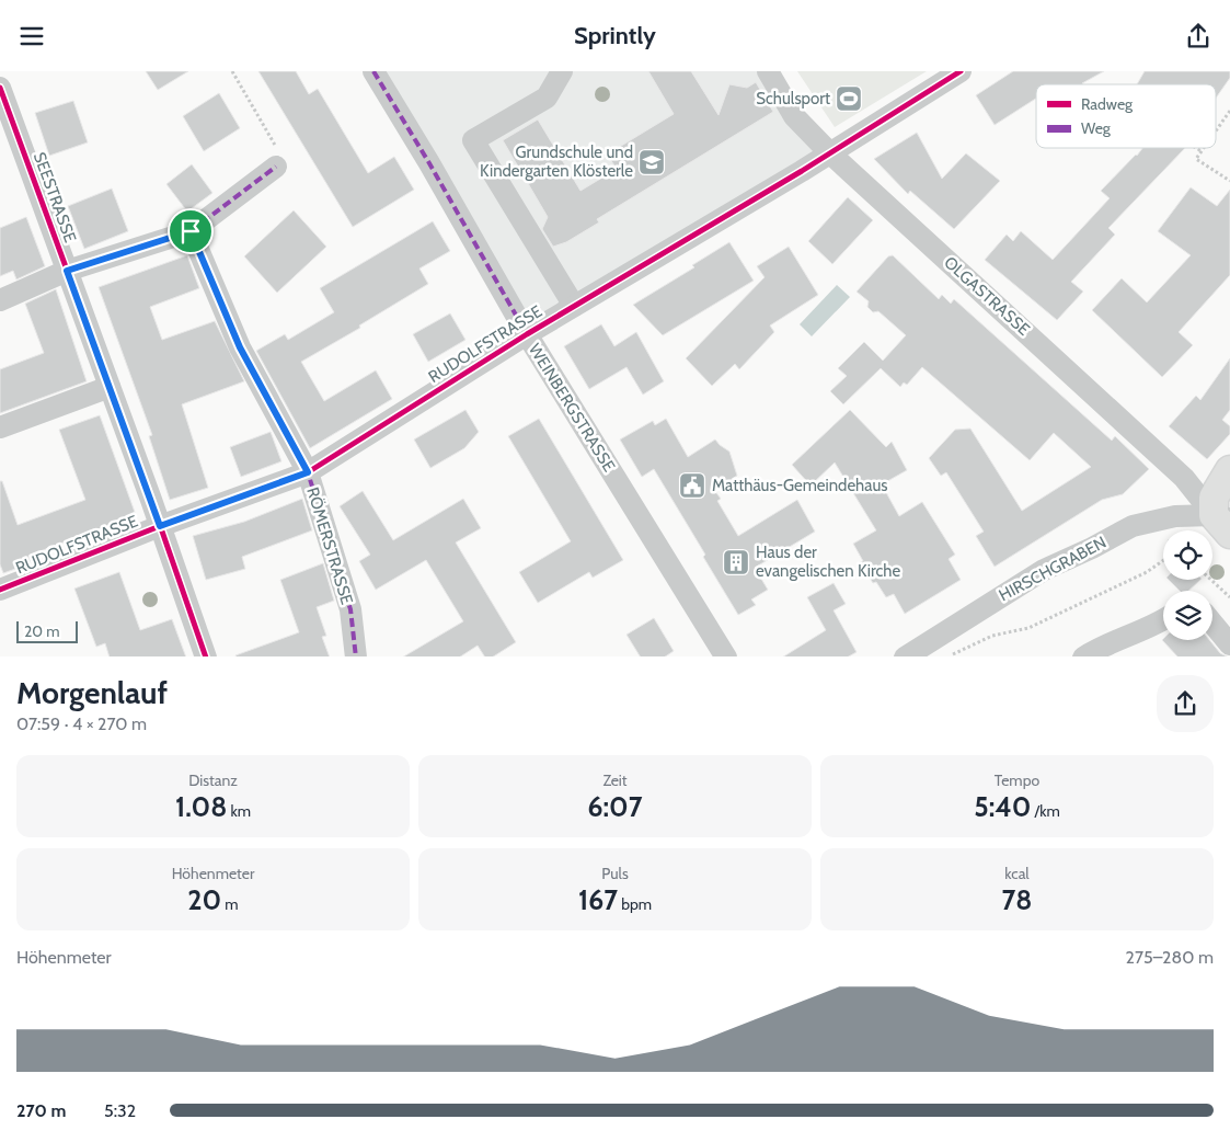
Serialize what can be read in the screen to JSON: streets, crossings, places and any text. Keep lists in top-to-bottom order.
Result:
{
  "streets": {
    "street": [
      "SEESTRASSE",
      "OLGASTRASSE",
      "RUDOLFSTRASSE",
      "WEINBERGSTRASSE",
      "RÖMERSTRASSE",
      "HIRSCHGRABEN"
    ]
  },
  "crossings": [
    ["SEESTRASSE", "RUDOLFSTRASSE"],
    ["OLGASTRASSE", "RUDOLFSTRASSE"],
    ["OLGASTRASSE", "HIRSCHGRABEN"],
    ["RUDOLFSTRASSE", "WEINBERGSTRASSE"],
    ["RUDOLFSTRASSE", "RÖMERSTRASSE"]
  ],
  "places": {
    "sports": ["Schulsport"],
    "school or university": ["Grundschule und Kindergarten Klösterle"],
    "public building": ["Matthäus-Gemeindehaus"],
    "building": ["Haus der evangelischen Kirche"]
  },
  "legend": ["Radweg", "Weg"],
  "scale_bar": "20 m",
  "page": {
    "header": "Sprintly",
    "scale": "20 m",
    "heading": ["Morgenlauf", "07:59 · 4 × 270 m"],
    "stats": [
      ["Distanz", "1.08 km"],
      ["Zeit", "6:07"],
      ["Tempo", "5:40 /km"],
      ["Höhenmeter", "20 m"],
      ["Puls", "167 bpm"],
      ["kcal", "78"]
    ],
    "chart": ["Höhenmeter", "275–280 m"],
    "list": [
      {
        "name": "270 m",
        "note": "5:32"
      }
    ]
  }
}
